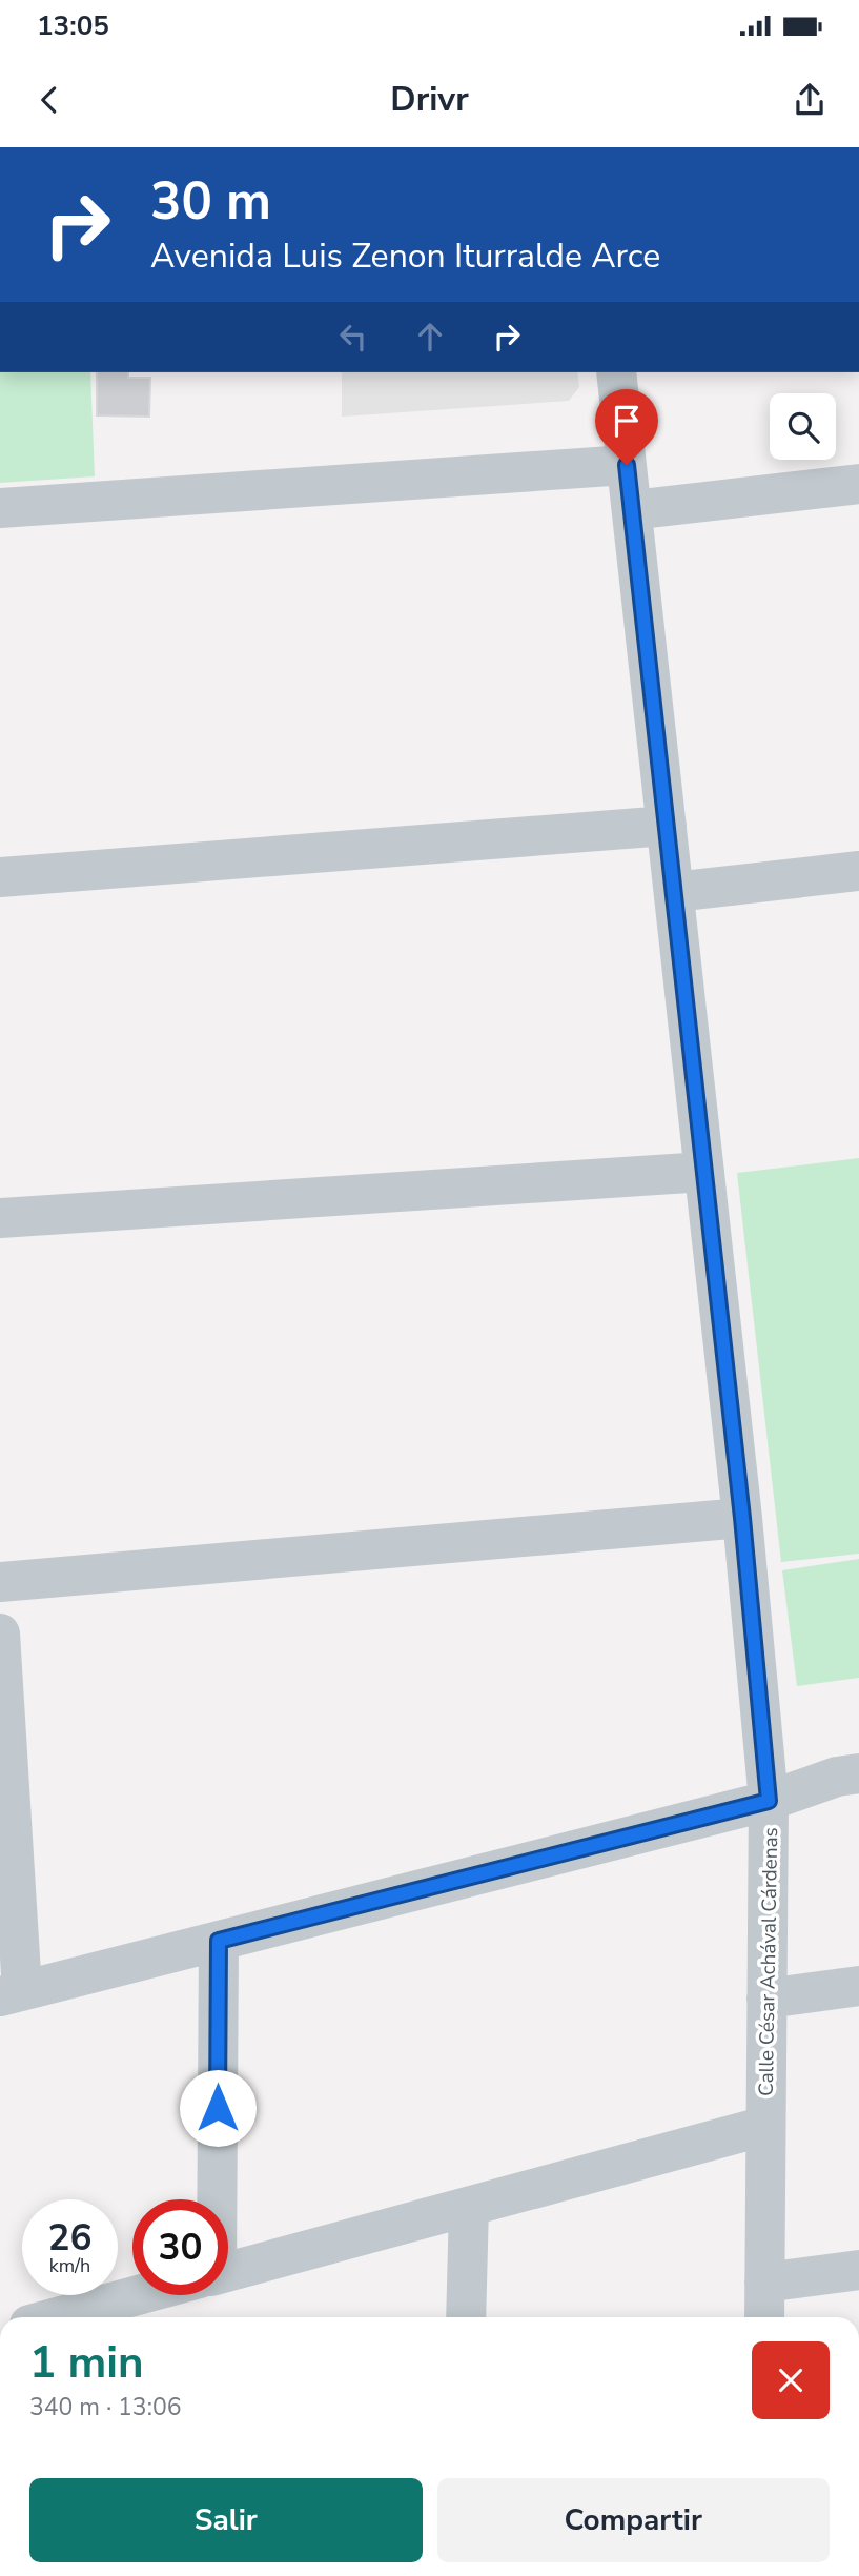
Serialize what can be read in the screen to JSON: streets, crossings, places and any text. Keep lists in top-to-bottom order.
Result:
{
  "streets": {
    "street": ["Calle César Achával Cárdenas"]
  },
  "page": {
    "status": "13:05",
    "header": "Drivr",
    "turn": ["30 m", "Avenida Luis Zenon Iturralde Arce"],
    "speed": "26 km/h",
    "limit": "30",
    "heading": ["1 min", "340 m · 13:06"],
    "buttons": ["Salir", "Compartir"]
  }
}
